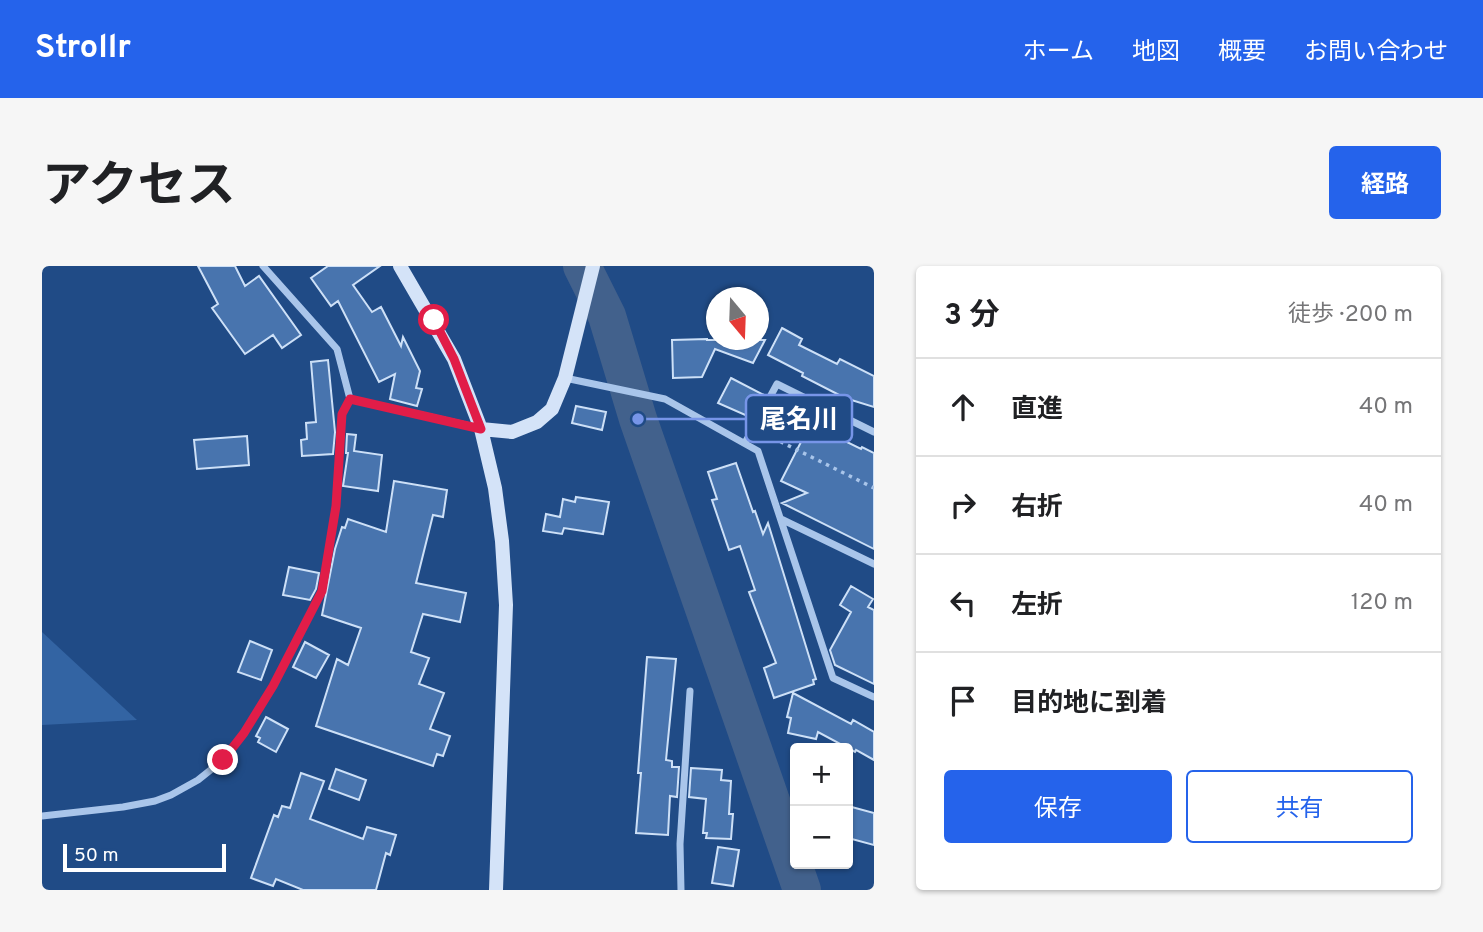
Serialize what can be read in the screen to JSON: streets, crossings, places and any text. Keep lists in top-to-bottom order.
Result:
{
  "places": ["尾名川"],
  "scale_bar": "50 m",
  "north": "bottom",
  "page": {
    "header": "Strollr",
    "nav": [
      "ホーム",
      "地図",
      "概要",
      "お問い合わせ"
    ],
    "title": "アクセス",
    "buttons": [
      "経路",
      ["保存", "共有"]
    ],
    "heading": ["3 分", "徒歩 · 200 m"],
    "list": [
      ["直進", "40 m"],
      ["右折", "40 m"],
      ["左折", "120 m"],
      "目的地に到着"
    ],
    "map_buttons": ["+", "−"],
    "scale": "50 m"
  }
}
